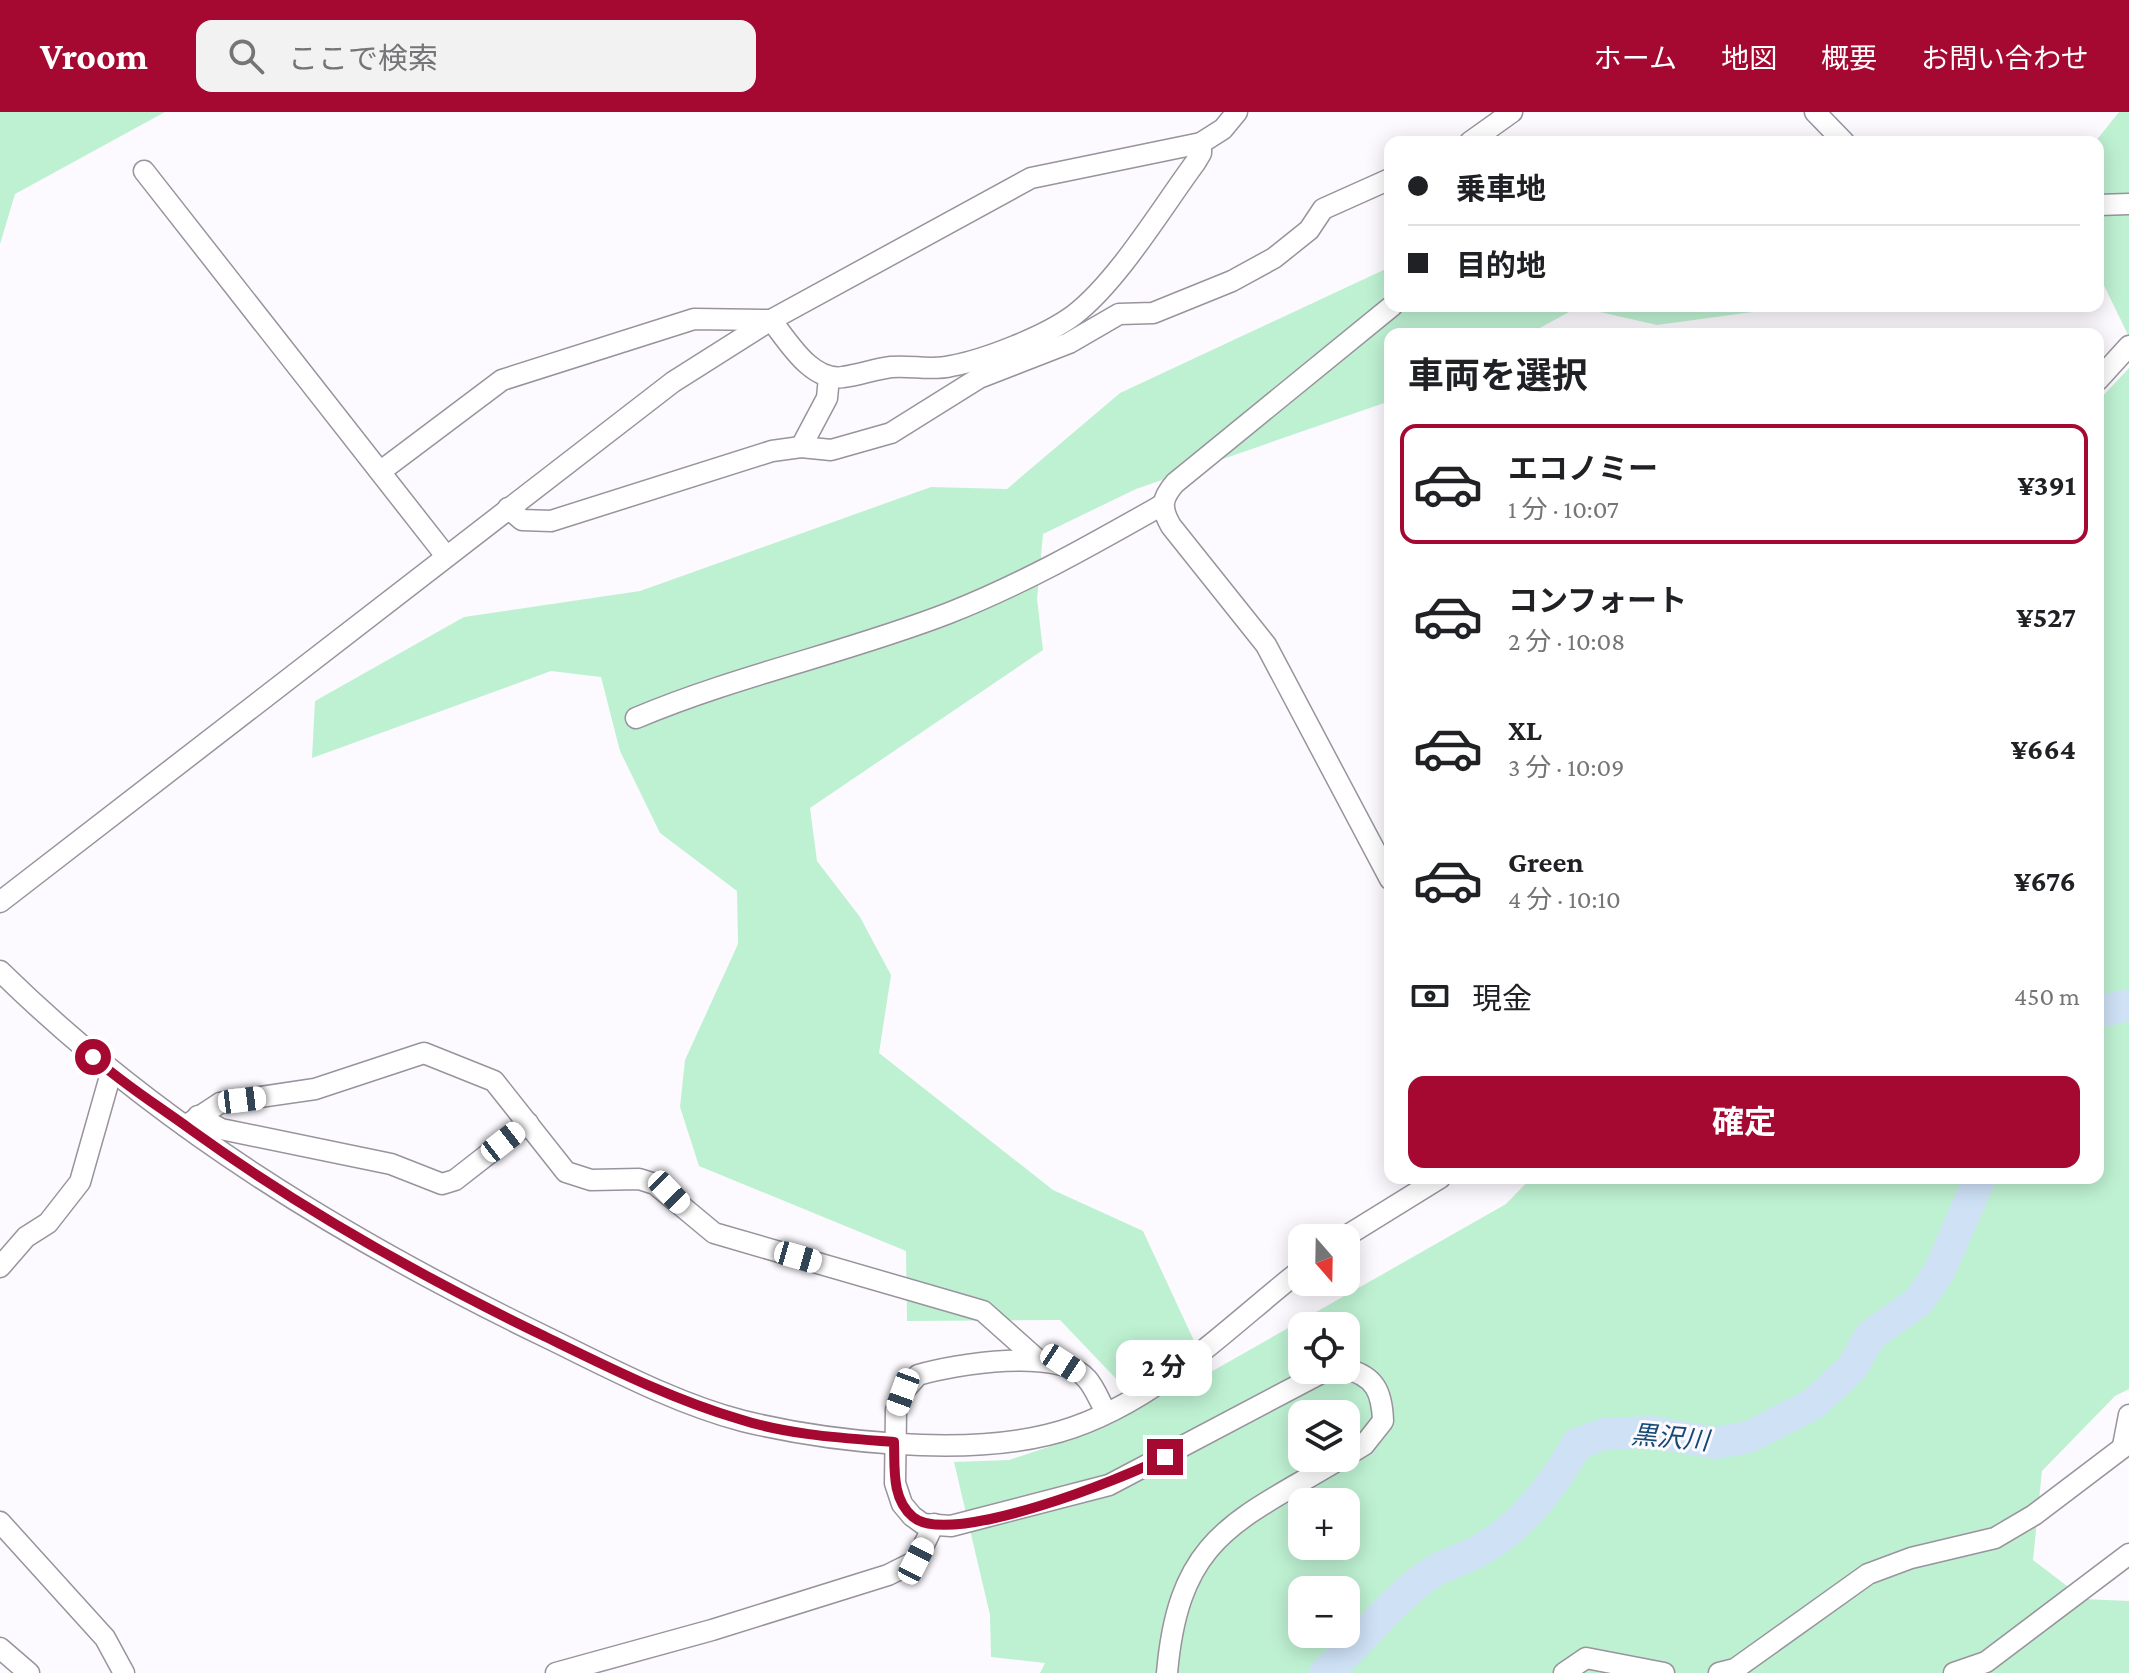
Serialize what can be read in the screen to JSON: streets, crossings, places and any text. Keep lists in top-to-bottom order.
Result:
{
  "water": ["黒沢川"],
  "north": "bottom",
  "page": {
    "header": "Vroom",
    "search": "ここで検索",
    "nav": [
      "ホーム",
      "地図",
      "概要",
      "お問い合わせ"
    ],
    "banner": ["乗車地", "目的地"],
    "heading": "車両を選択",
    "list": [
      {
        "name": "エコノミー",
        "note": "1 分 · 10:07",
        "value": "¥391"
      },
      {
        "name": "コンフォート",
        "note": "2 分 · 10:08",
        "value": "¥527"
      },
      {
        "name": "XL",
        "note": "3 分 · 10:09",
        "value": "¥664"
      },
      {
        "name": "Green",
        "note": "4 分 · 10:10",
        "value": "¥676"
      }
    ],
    "pay": ["現金", "450 m"],
    "buttons": "確定",
    "map_buttons": ["+", "−"],
    "bubble": "2 分"
  }
}
